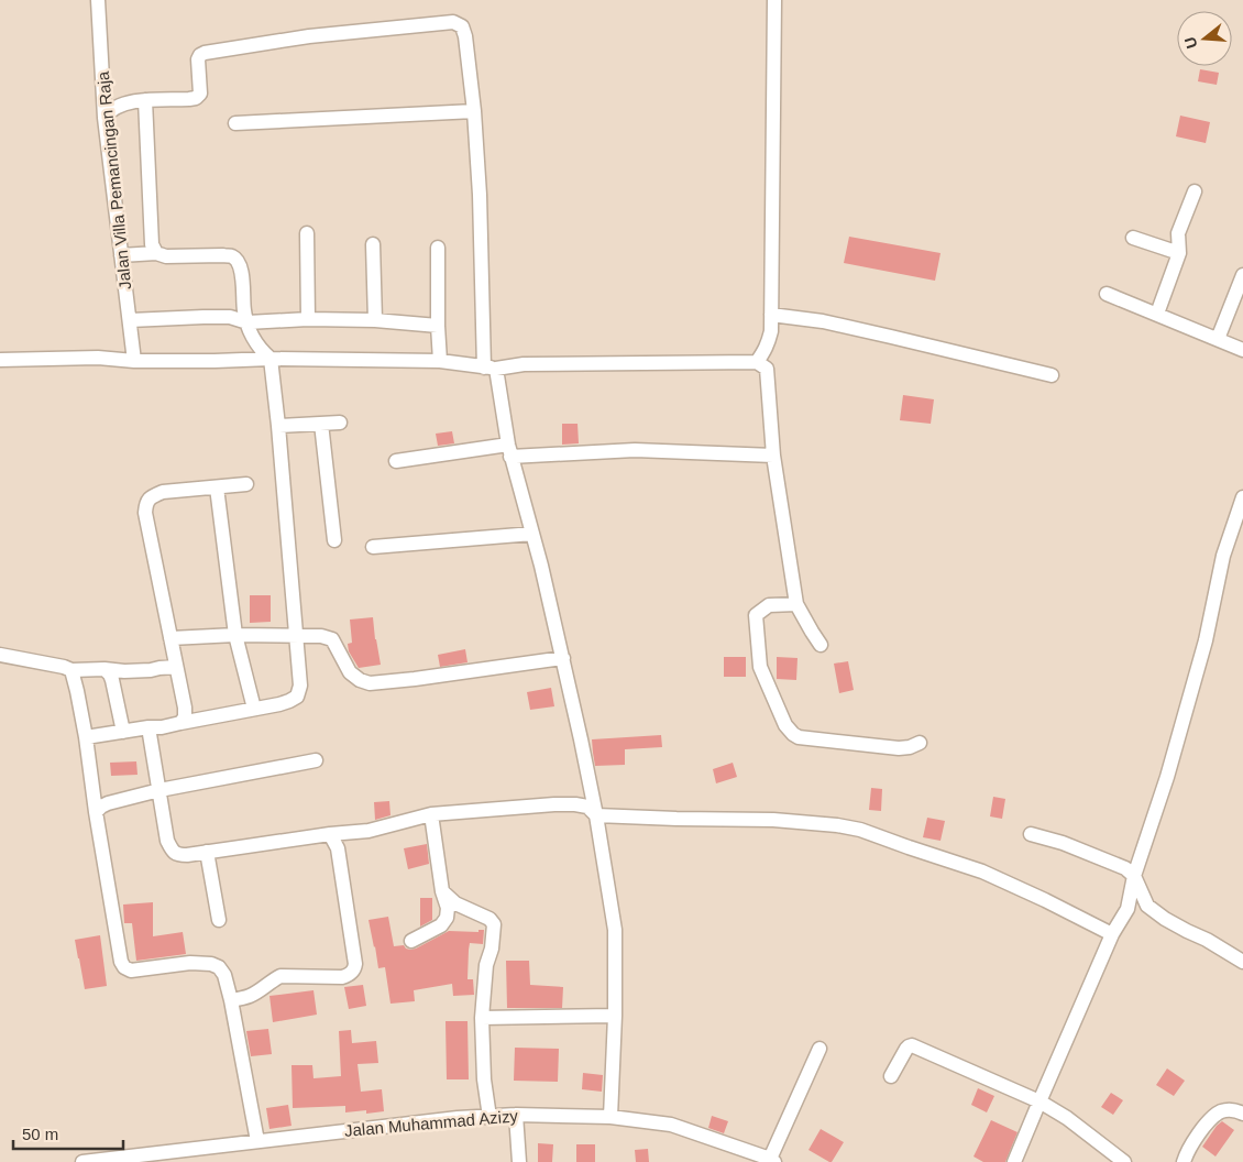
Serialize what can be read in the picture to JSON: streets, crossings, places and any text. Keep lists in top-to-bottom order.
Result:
{
  "streets": {
    "street": ["Jalan Villa Pemancingan Raja", "Jalan Muhammad Azizy"]
  },
  "scale_bar": "50 m",
  "north": "left"
}
